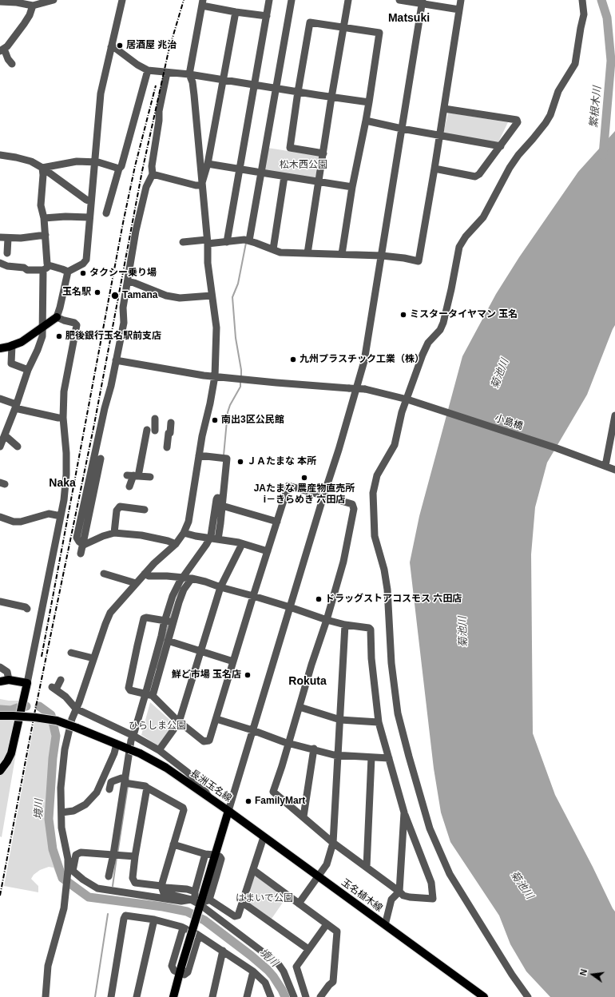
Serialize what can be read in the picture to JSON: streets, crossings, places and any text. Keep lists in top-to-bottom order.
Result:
{
  "streets": {
    "main road": ["長洲玉名線", "玉名植木線"],
    "street": ["小島橋"]
  },
  "crossings": [
    ["長洲玉名線", "玉名植木線"]
  ],
  "districts": ["Matsuki", "Naka", "Rokuta"],
  "water": ["繁根木川", "菊池川", "境川"],
  "parks": ["松木西公園", "ひらしま公園", "はまいで公園"],
  "places": [
    "居酒屋 兆治",
    "タクシー乗り場",
    "玉名駅",
    "Tamana",
    "ミスタータイヤマン 玉名",
    "肥後銀行玉名駅前支店",
    "九州プラスチック工業（株）",
    "南出3区公民館",
    "ＪＡたまな 本所",
    "JAたまな 農産物直売所 i－きらめき 六田店",
    "ドラッグストアコスモス 六田店",
    "鮮ど市場 玉名店",
    "FamilyMart"
  ],
  "north": "left"
}
